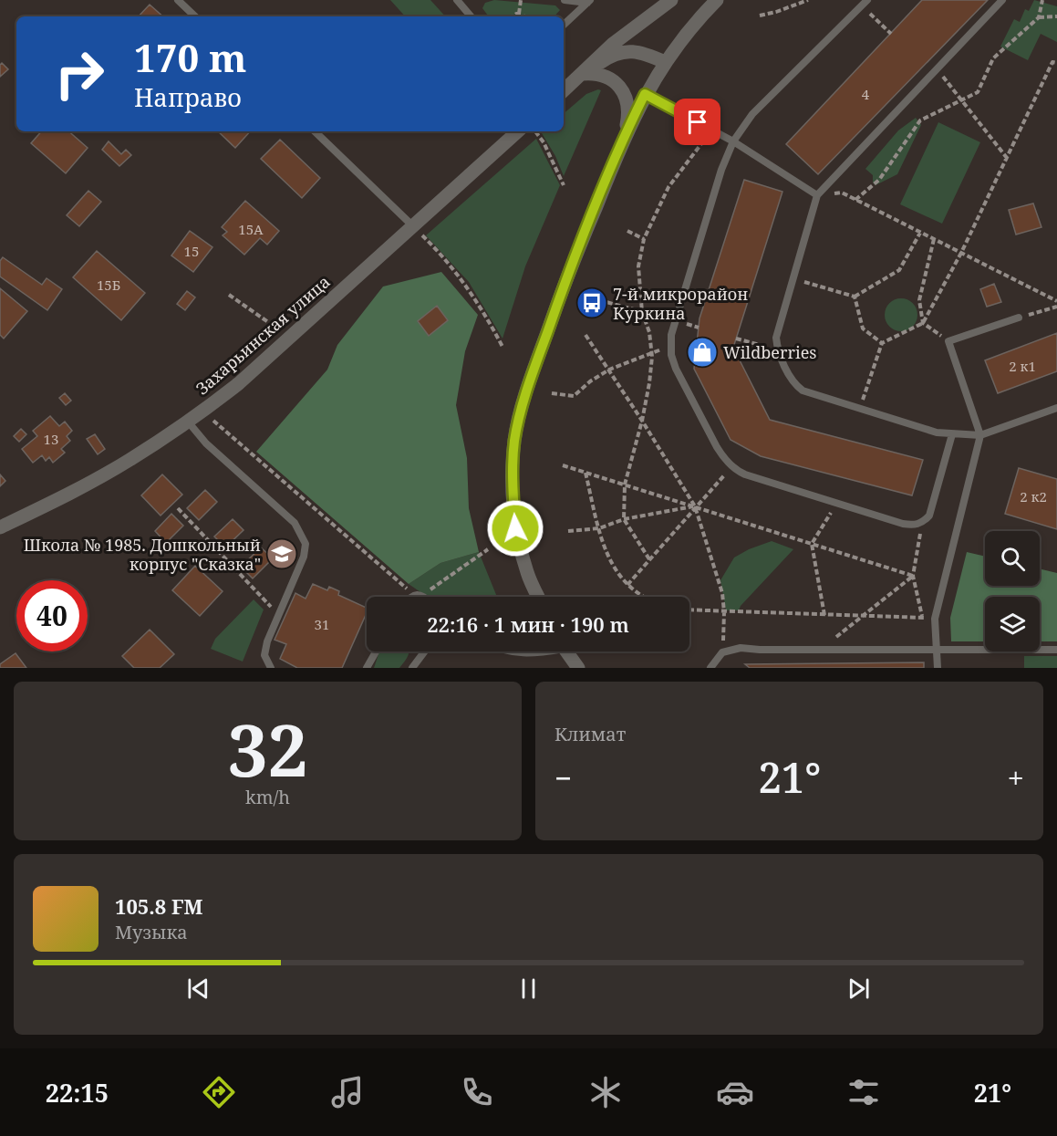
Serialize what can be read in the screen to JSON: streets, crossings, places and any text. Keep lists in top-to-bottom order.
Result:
{
  "streets": {
    "street": ["Захарьинская улица"]
  },
  "places": {
    "bus stop": ["7-й микрорайон Куркина"],
    "shop": ["Wildberries"],
    "school or university": ["Школа № 1985. Дошкольный корпус \"Сказка\""]
  },
  "house_numbers": [
    "4",
    "15А",
    "15",
    "15Б",
    "2 к1",
    "13",
    "2 к2",
    "31"
  ],
  "page": {
    "turn": ["170 m", "Направо"],
    "limit": "40",
    "trip": "22:16 · 1 мин · 190 m",
    "tile": [
      ["32", "km/h"],
      "Климат"
    ],
    "heat": ["−", "21°", "+"],
    "song": ["105.8 FM", "Музыка"],
    "tabs": ["22:15", "21°"]
  }
}
